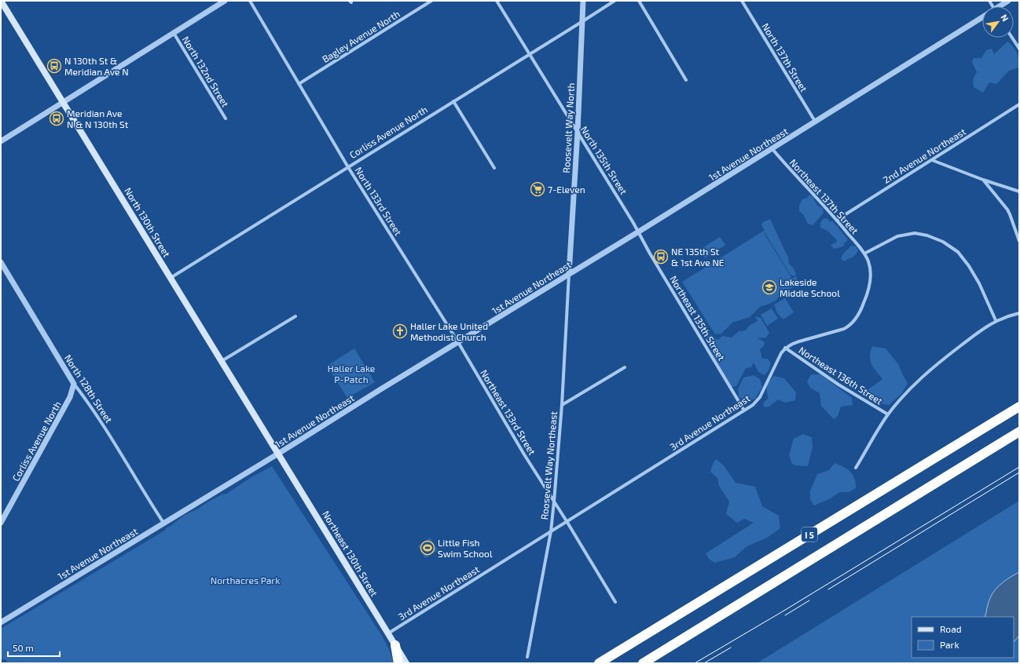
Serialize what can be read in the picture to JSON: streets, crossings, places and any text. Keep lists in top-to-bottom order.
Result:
{
  "streets": {
    "highway": ["I 5"],
    "main road": ["North 130th Street", "Northeast 130th Street"],
    "street": [
      "Bagley Avenue North",
      "North 137th Street",
      "North 132nd Street",
      "Roosevelt Way North",
      "Corliss Avenue North",
      "1st Avenue Northeast",
      "2nd Avenue Northeast",
      "North 135th Street",
      "Northeast 137th Street",
      "North 133rd Street",
      "Northeast 135th Street",
      "Northeast 136th Street",
      "North 128th Street",
      "Northeast 133rd Street",
      "3rd Avenue Northeast",
      "Roosevelt Way Northeast"
    ]
  },
  "crossings": [
    ["Bagley Avenue North", "North 133rd Street"],
    ["North 137th Street", "1st Avenue Northeast"],
    ["Roosevelt Way North", "Corliss Avenue North"],
    ["Roosevelt Way North", "1st Avenue Northeast"],
    ["Roosevelt Way North", "North 135th Street"],
    ["Roosevelt Way North", "Roosevelt Way Northeast"],
    ["Corliss Avenue North", "North 135th Street"],
    ["Corliss Avenue North", "North 133rd Street"],
    ["Corliss Avenue North", "North 130th Street"],
    ["Corliss Avenue North", "North 128th Street"],
    ["1st Avenue Northeast", "North 135th Street"],
    ["1st Avenue Northeast", "Northeast 137th Street"],
    ["1st Avenue Northeast", "North 133rd Street"],
    ["1st Avenue Northeast", "North 130th Street"],
    ["1st Avenue Northeast", "Northeast 135th Street"],
    ["1st Avenue Northeast", "North 128th Street"],
    ["1st Avenue Northeast", "Northeast 133rd Street"],
    ["1st Avenue Northeast", "Roosevelt Way Northeast"],
    ["1st Avenue Northeast", "Northeast 130th Street"],
    ["2nd Avenue Northeast", "Northeast 137th Street"],
    ["North 135th Street", "Northeast 135th Street"],
    ["North 133rd Street", "Northeast 133rd Street"],
    ["North 130th Street", "Northeast 130th Street"],
    ["Northeast 135th Street", "3rd Avenue Northeast"],
    ["Northeast 136th Street", "3rd Avenue Northeast"],
    ["Northeast 133rd Street", "3rd Avenue Northeast"],
    ["Northeast 133rd Street", "Roosevelt Way Northeast"],
    ["3rd Avenue Northeast", "Roosevelt Way Northeast"],
    ["3rd Avenue Northeast", "Northeast 130th Street"]
  ],
  "parks": ["Haller Lake P-Patch", "Northacres Park"],
  "places": {
    "bus stop": ["N 130th St & Meridian Ave N", "Meridian Ave N & N 130th St", "NE 135th St & 1st Ave NE"],
    "supermarket": ["7-Eleven"],
    "school or university": ["Lakeside Middle School"],
    "church": ["Haller Lake United Methodist Church"],
    "sports": ["Little Fish Swim School"]
  },
  "legend": ["Road", "Park"],
  "scale_bar": "50 m",
  "north": "top right"
}
